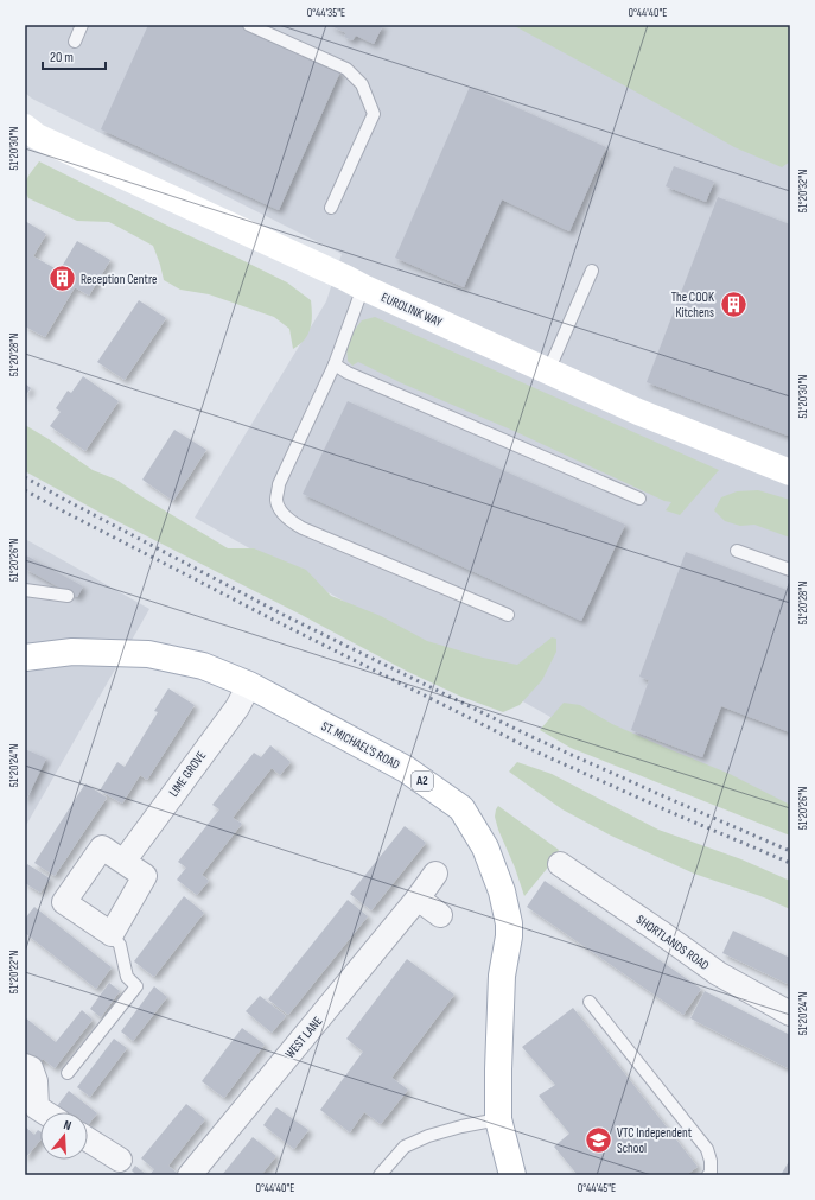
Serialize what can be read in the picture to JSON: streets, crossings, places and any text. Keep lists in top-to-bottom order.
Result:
{
  "streets": {
    "main road": ["EUROLINK WAY", "ST. MICHAEL'S ROAD", "A2"],
    "street": ["LIME GROVE", "SHORTLANDS ROAD", "WEST LANE"]
  },
  "crossings": [
    ["ST. MICHAEL'S ROAD", "LIME GROVE"]
  ],
  "places": {
    "building": ["Reception Centre", "The COOK Kitchens"],
    "school or university": ["VTC Independent School"]
  },
  "scale_bar": "20 m",
  "north": "top",
  "coordinates": [
    "0°44'35\"E",
    "0°44'40\"E",
    "51°20'30\"N",
    "51°20'32\"N",
    "51°20'28\"N",
    "51°20'26\"N",
    "51°20'24\"N",
    "51°20'22\"N",
    "0°44'45\"E"
  ]
}
